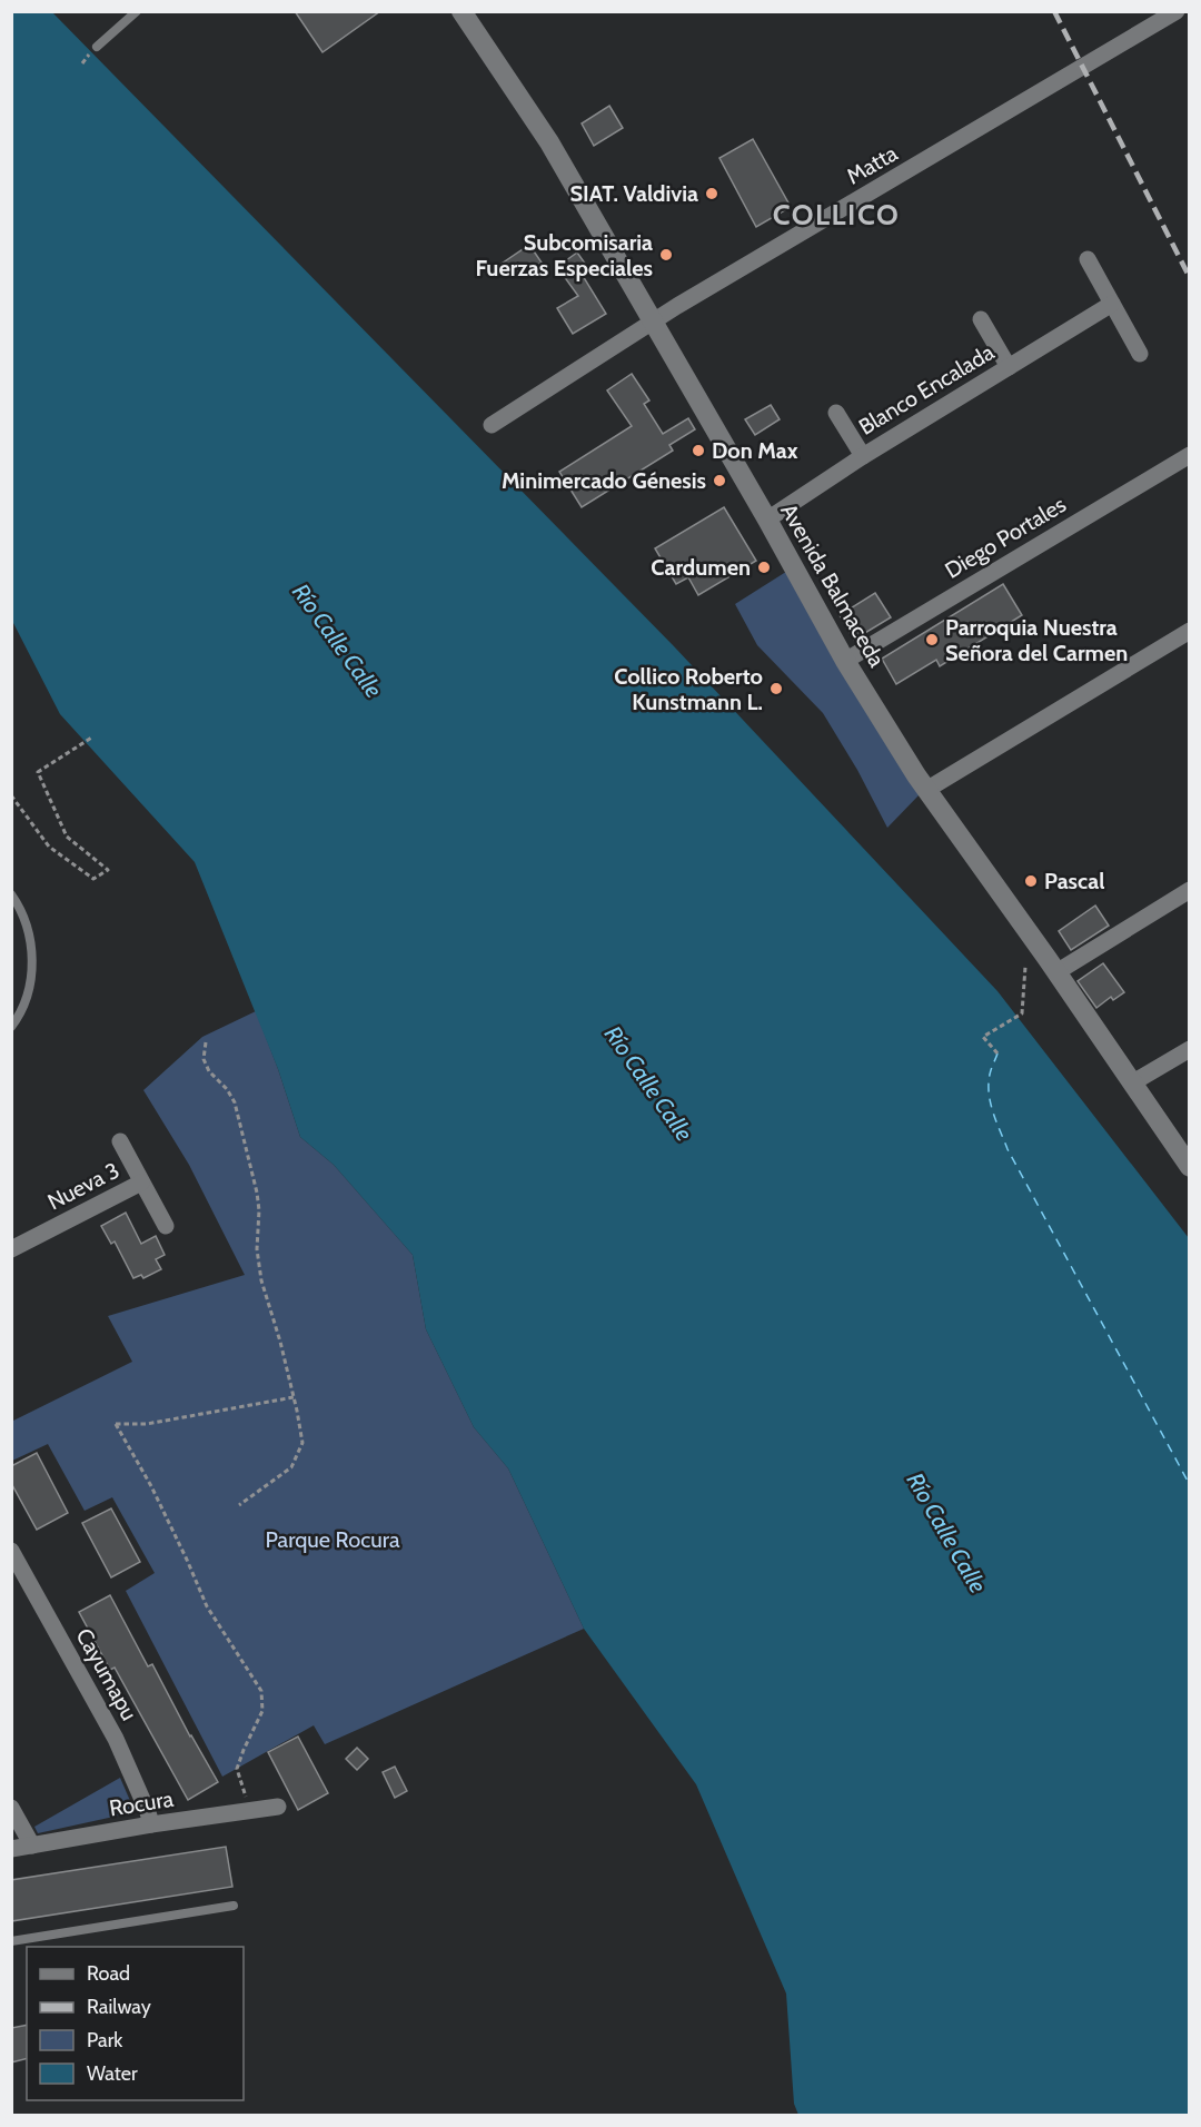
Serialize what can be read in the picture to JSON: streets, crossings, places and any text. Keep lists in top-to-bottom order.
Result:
{
  "streets": {
    "main road": ["Avenida Balmaceda"],
    "street": [
      "Matta",
      "Blanco Encalada",
      "Diego Portales",
      "Nueva 3",
      "Cayumapu",
      "Rocura"
    ]
  },
  "crossings": [
    ["Matta", "Avenida Balmaceda"],
    ["Blanco Encalada", "Avenida Balmaceda"],
    ["Diego Portales", "Avenida Balmaceda"],
    ["Cayumapu", "Rocura"]
  ],
  "districts": ["COLLICO"],
  "water": ["Río Calle Calle"],
  "parks": ["Parque Rocura"],
  "places": [
    "SIAT. Valdivia",
    "Subcomisaria Fuerzas Especiales",
    "Don Max",
    "Minimercado Génesis",
    "Cardumen",
    "Parroquia Nuestra Señora del Carmen",
    "Collico Roberto Kunstmann L.",
    "Pascal"
  ],
  "legend": [
    "Road",
    "Railway",
    "Park",
    "Water"
  ]
}
